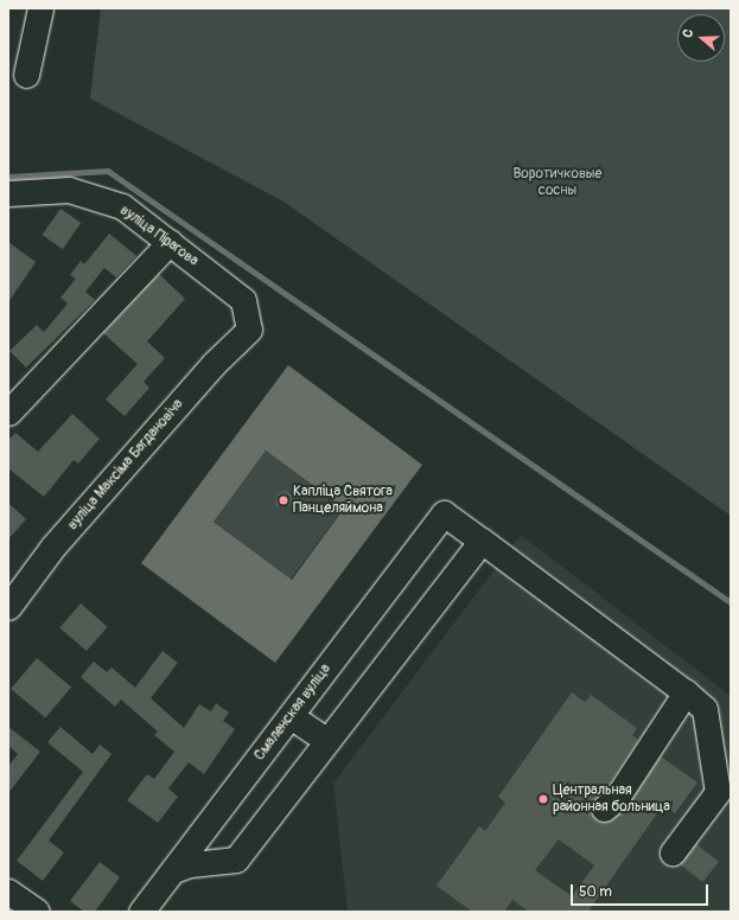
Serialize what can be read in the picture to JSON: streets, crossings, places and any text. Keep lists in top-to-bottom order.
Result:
{
  "streets": {
    "street": ["вуліца Пірагова", "вуліца Максіма Багдановіча", "Смаленская вуліца"]
  },
  "crossings": [
    ["вуліца Пірагова", "вуліца Максіма Багдановіча"]
  ],
  "parks": ["Воротичковые сосны"],
  "places": ["Капліца Святога Панцеляймона", "Центральная районная больница"],
  "scale_bar": "50 m",
  "north": "left"
}
